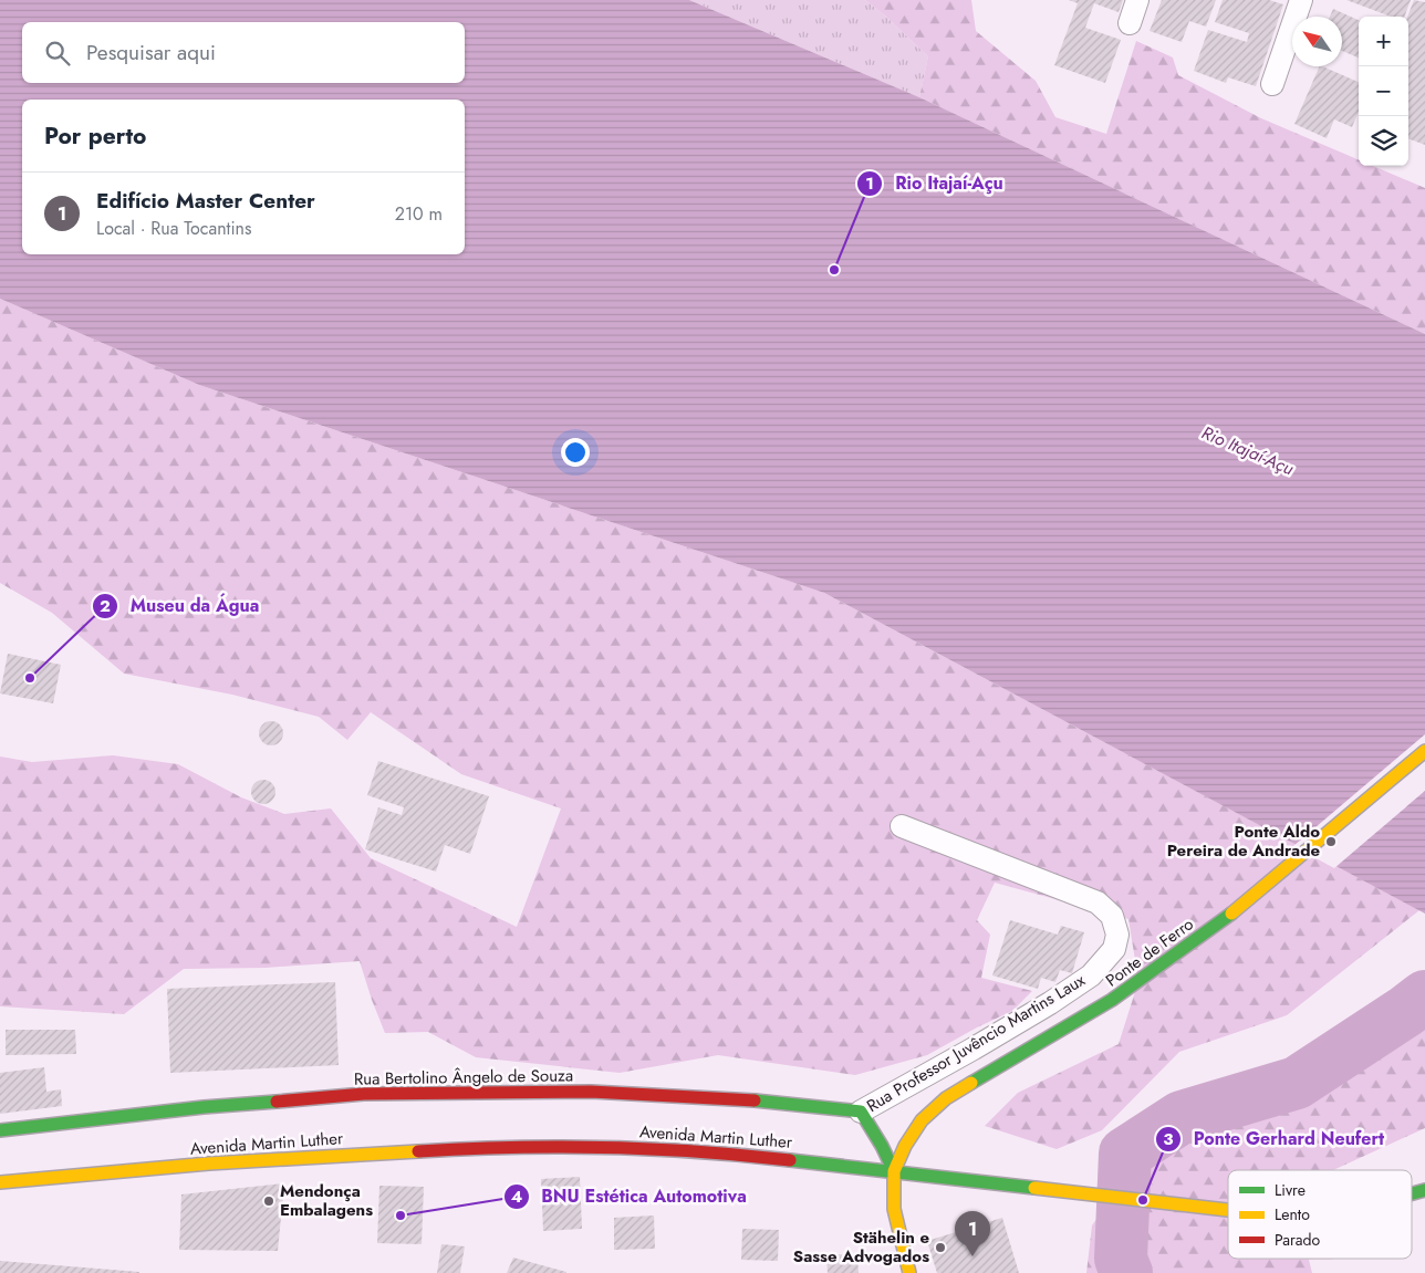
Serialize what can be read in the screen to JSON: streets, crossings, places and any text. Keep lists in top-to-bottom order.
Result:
{
  "streets": {
    "street": [
      "Ponte de Ferro",
      "Rua Professor Juvêncio Martins Laux",
      "Rua Bertolino Ângelo de Souza",
      "Avenida Martin Luther"
    ]
  },
  "crossings": [
    ["Ponte de Ferro", "Avenida Martin Luther"],
    ["Rua Professor Juvêncio Martins Laux", "Rua Bertolino Ângelo de Souza"]
  ],
  "water": ["Rio Itajaí-Açu"],
  "places": [
    "Rio Itajaí-Açu",
    "Museu da Água",
    "Ponte Aldo Pereira de Andrade",
    "Ponte Gerhard Neufert",
    "Mendonça Embalagens",
    "BNU Estética Automotiva",
    "Stähelin e Sasse Advogados"
  ],
  "legend": ["Livre", "Lento", "Parado"],
  "north": "top left",
  "page": {
    "map_buttons": ["+", "−"],
    "search": "Pesquisar aqui",
    "heading": "Por perto",
    "list": [
      {
        "mark": "1",
        "name": "Edifício Master Center",
        "note": "Local · Rua Tocantins",
        "value": "210 m"
      }
    ],
    "pins": "1"
  }
}
